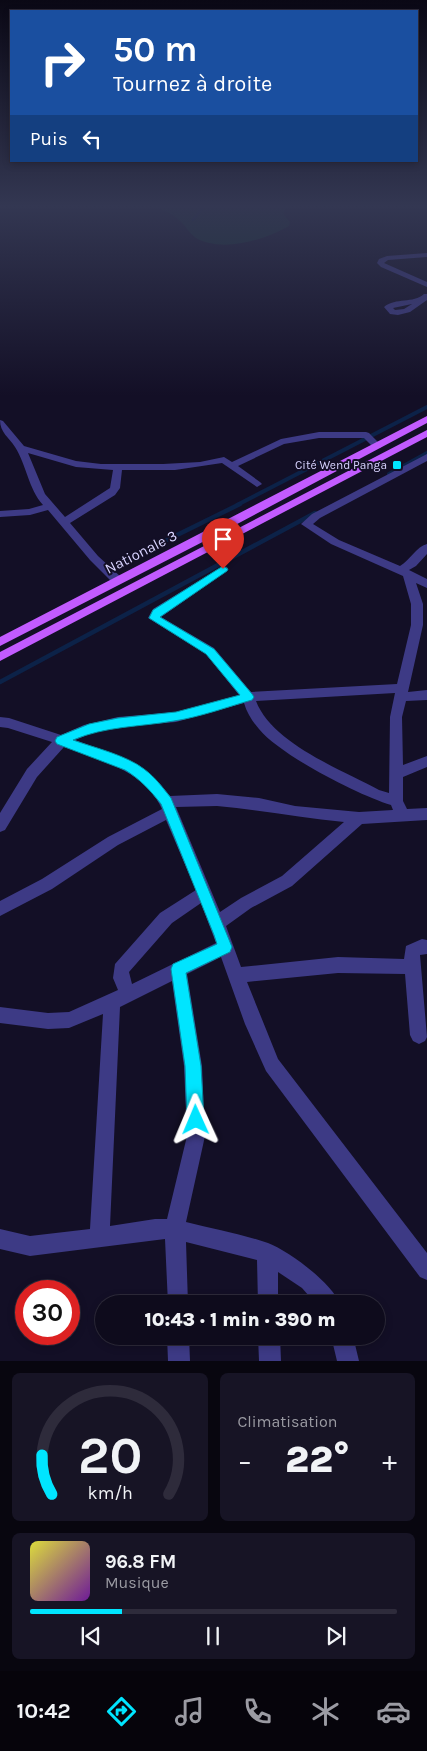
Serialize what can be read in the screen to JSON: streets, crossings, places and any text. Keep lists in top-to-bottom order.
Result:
{
  "streets": {
    "main road": ["Nationale 3"]
  },
  "places": {
    "transit": ["Cité Wend Panga"]
  },
  "page": {
    "turn": ["50 m", "Tournez à droite"],
    "then": "Puis",
    "limit": "30",
    "trip": "10:43 · 1 min · 390 m",
    "tile": "Climatisation",
    "heat": ["−", "22°", "+"],
    "song": ["96.8 FM", "Musique"],
    "tabs": "10:42",
    "gauge": ["20", "km/h"]
  }
}
